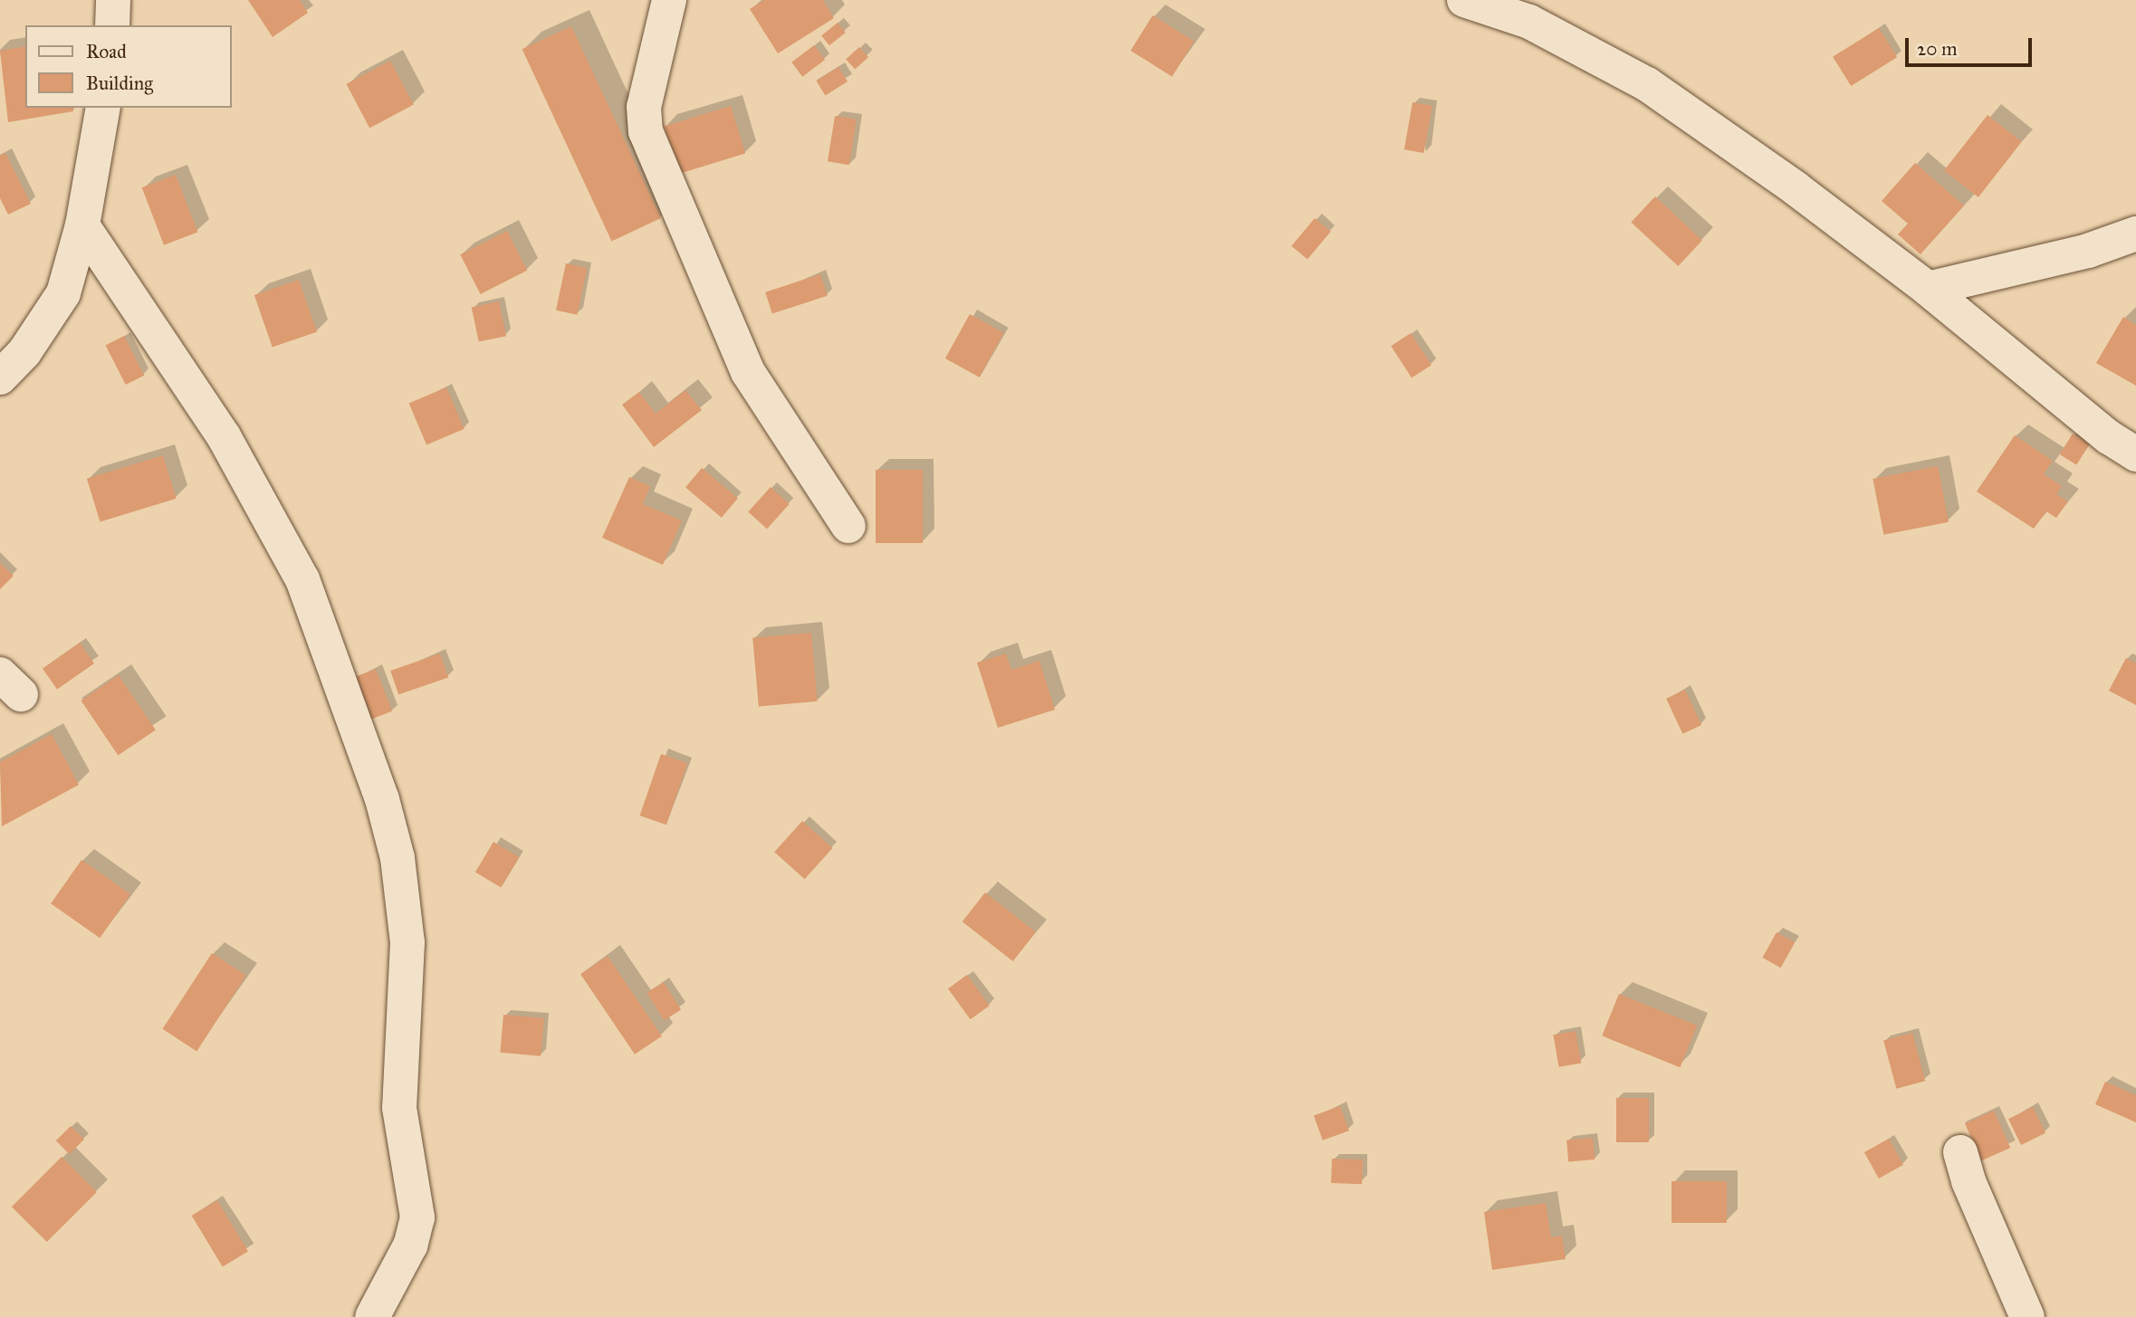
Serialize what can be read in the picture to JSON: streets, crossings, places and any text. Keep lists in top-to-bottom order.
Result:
{
  "legend": ["Road", "Building"],
  "scale_bar": "20 m"
}
